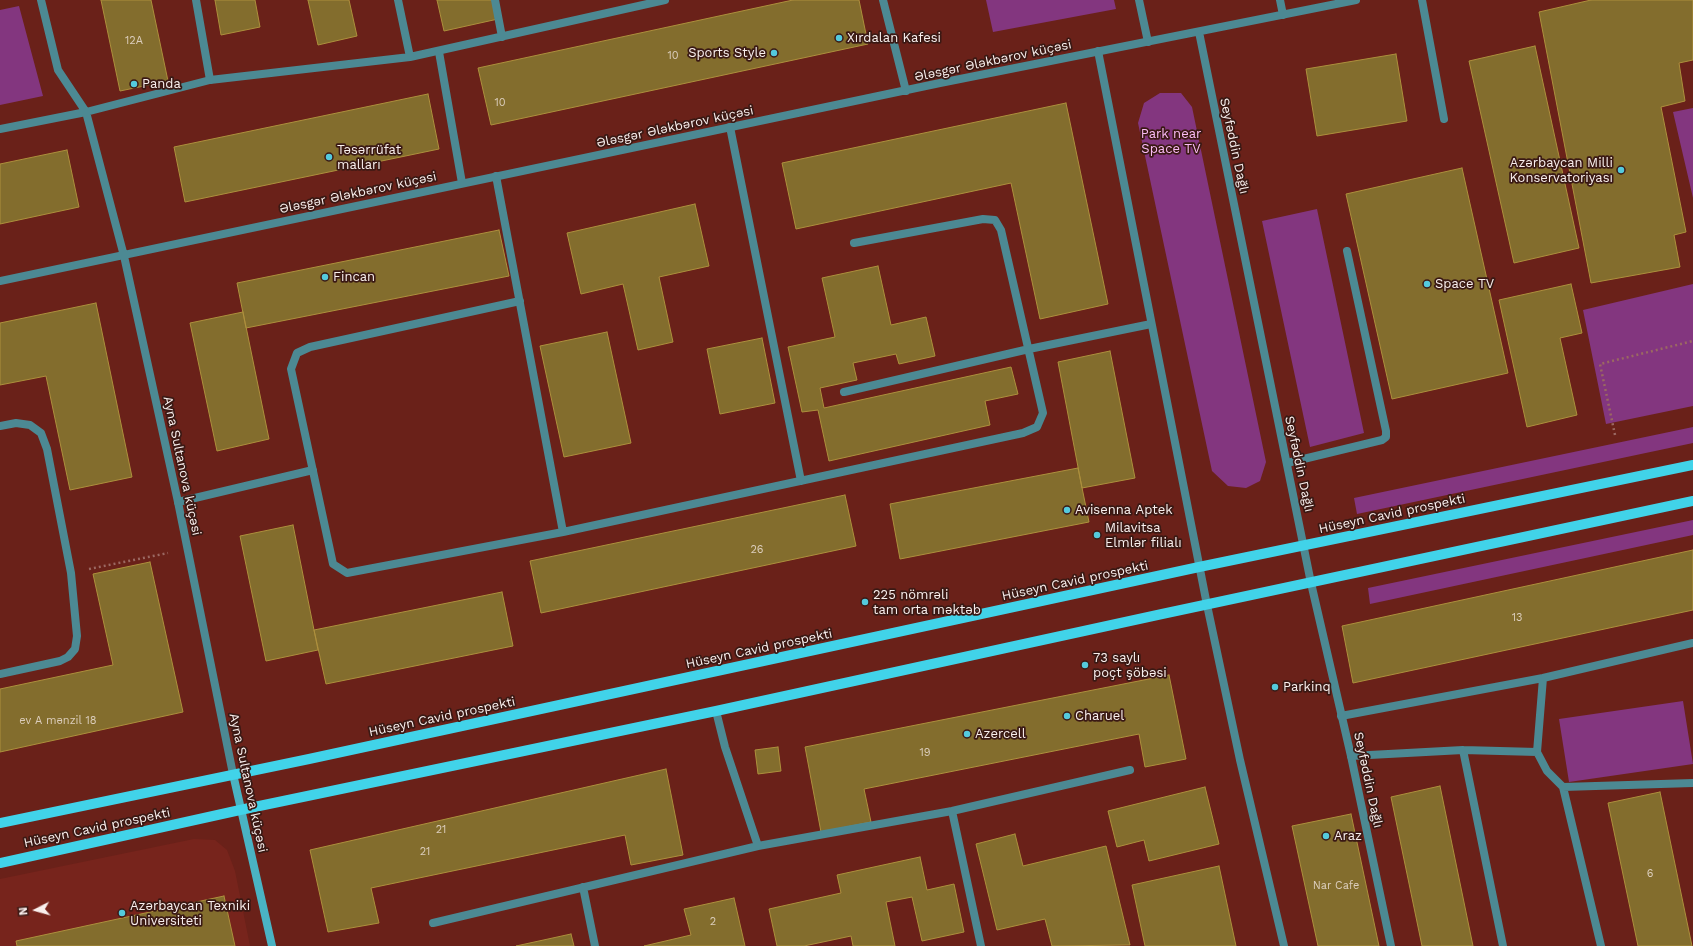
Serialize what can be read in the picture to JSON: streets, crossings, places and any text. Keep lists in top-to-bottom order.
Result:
{
  "streets": {
    "main road": ["Ayna Sultanova küçəsi", "Hüseyn Cavid prospekti"],
    "street": ["Ələsgər Ələkbərov küçəsi", "Seyfəddin Dağlı"]
  },
  "crossings": [
    ["Ələsgər Ələkbərov küçəsi", "Seyfəddin Dağlı"],
    ["Ələsgər Ələkbərov küçəsi", "Ayna Sultanova küçəsi"],
    ["Seyfəddin Dağlı", "Hüseyn Cavid prospekti"],
    ["Ayna Sultanova küçəsi", "Hüseyn Cavid prospekti"]
  ],
  "parks": ["Park near Space TV"],
  "places": [
    "Xırdalan Kafesi",
    "Sports Style",
    "Panda",
    "Təsərrüfat malları",
    "Azərbaycan Milli Konservatoriyası",
    "Fincan",
    "Space TV",
    "Avisenna Aptek",
    "Milavitsa Elmlər filialı",
    "225 nömrəli tam orta məktəb",
    "73 saylı poçt şöbəsi",
    "Parkinq",
    "Charuel",
    "Azercell",
    "Araz",
    "Azərbaycan Texniki Universiteti"
  ],
  "house_numbers": [
    "12A",
    "10",
    "10",
    "26",
    "13",
    "ev A mənzil 18",
    "19",
    "21",
    "21",
    "6",
    "Nar Cafe",
    "2"
  ],
  "north": "left"
}
